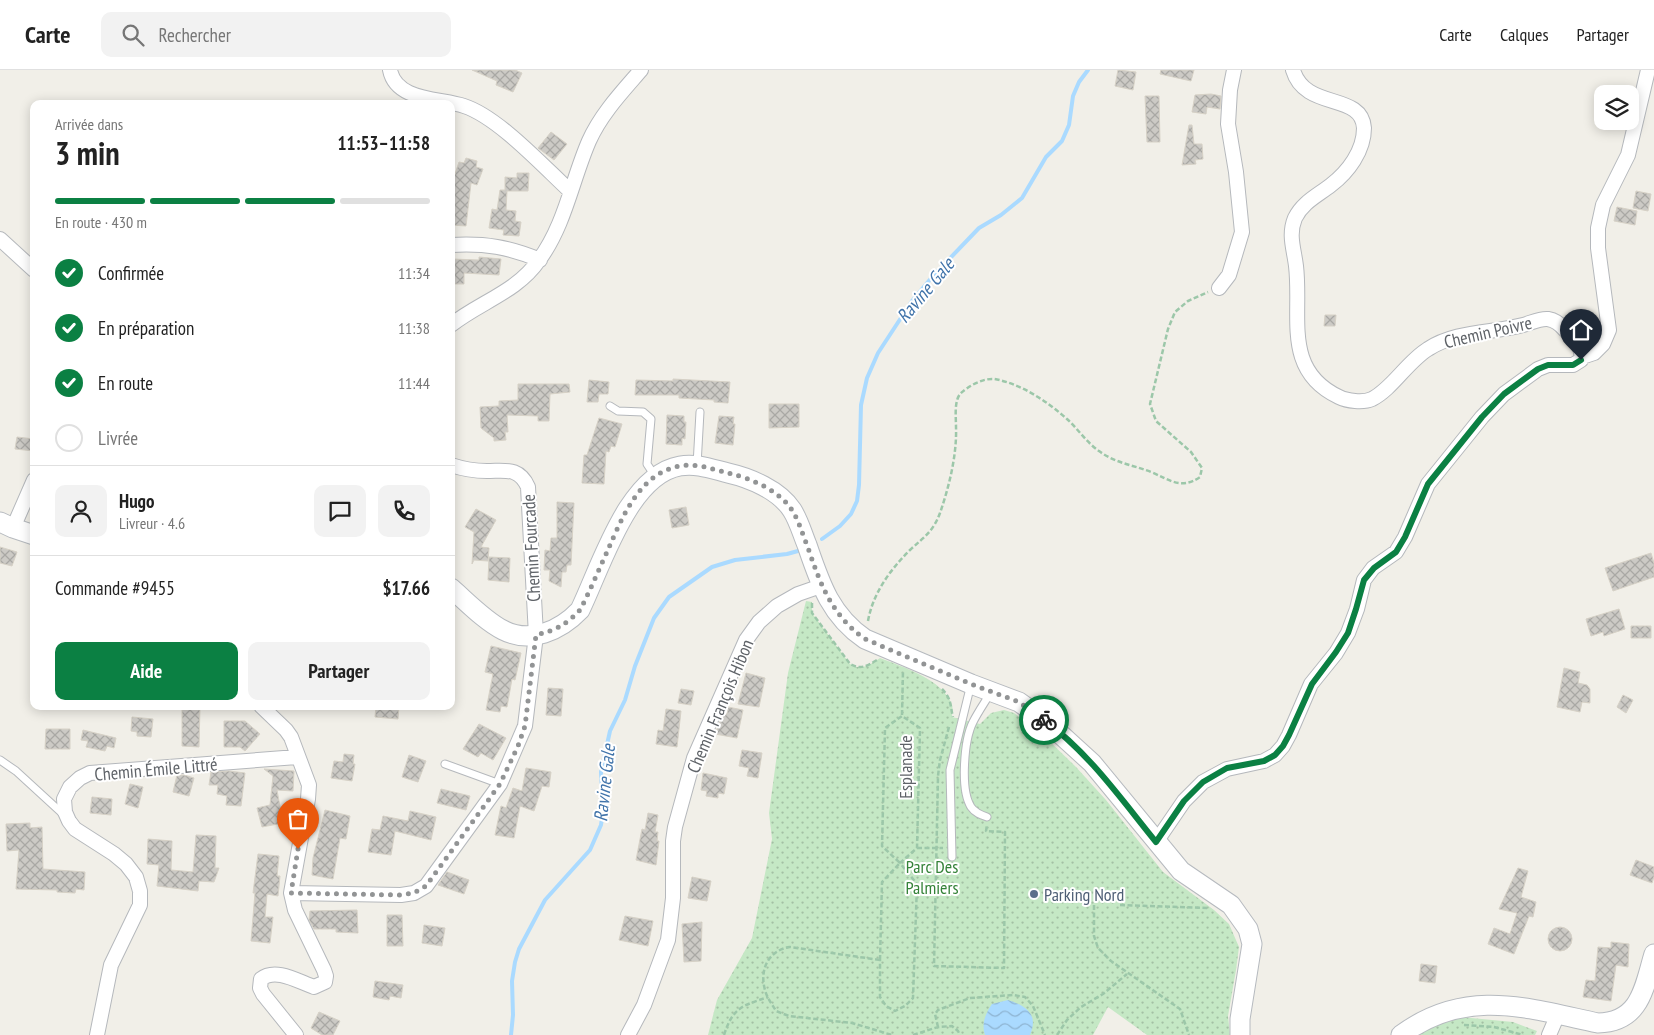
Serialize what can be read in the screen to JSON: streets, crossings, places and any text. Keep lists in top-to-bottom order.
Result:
{
  "streets": {
    "street": [
      "Chemin Poivre",
      "Chemin Fourcade",
      "Chemin François Hibon",
      "Chemin Émile Littré"
    ],
    "path": ["Esplanade"]
  },
  "water": ["Ravine Gale"],
  "parks": ["Parc Des Palmiers"],
  "places": ["Parking Nord"],
  "page": {
    "header": "Carte",
    "search": "Rechercher",
    "nav": ["Carte", "Calques", "Partager"],
    "heading": ["3 min", "Arrivée dans", "11:53–11:58"],
    "panel": [
      "Hugo",
      "Livreur · 4.6",
      "Commande #9455",
      "$17.66"
    ],
    "bar": "En route · 430 m",
    "list": [
      ["Confirmée", "11:34"],
      ["En préparation", "11:38"],
      ["En route", "11:44"],
      "Livrée"
    ],
    "buttons": ["Aide", "Partager"]
  }
}
